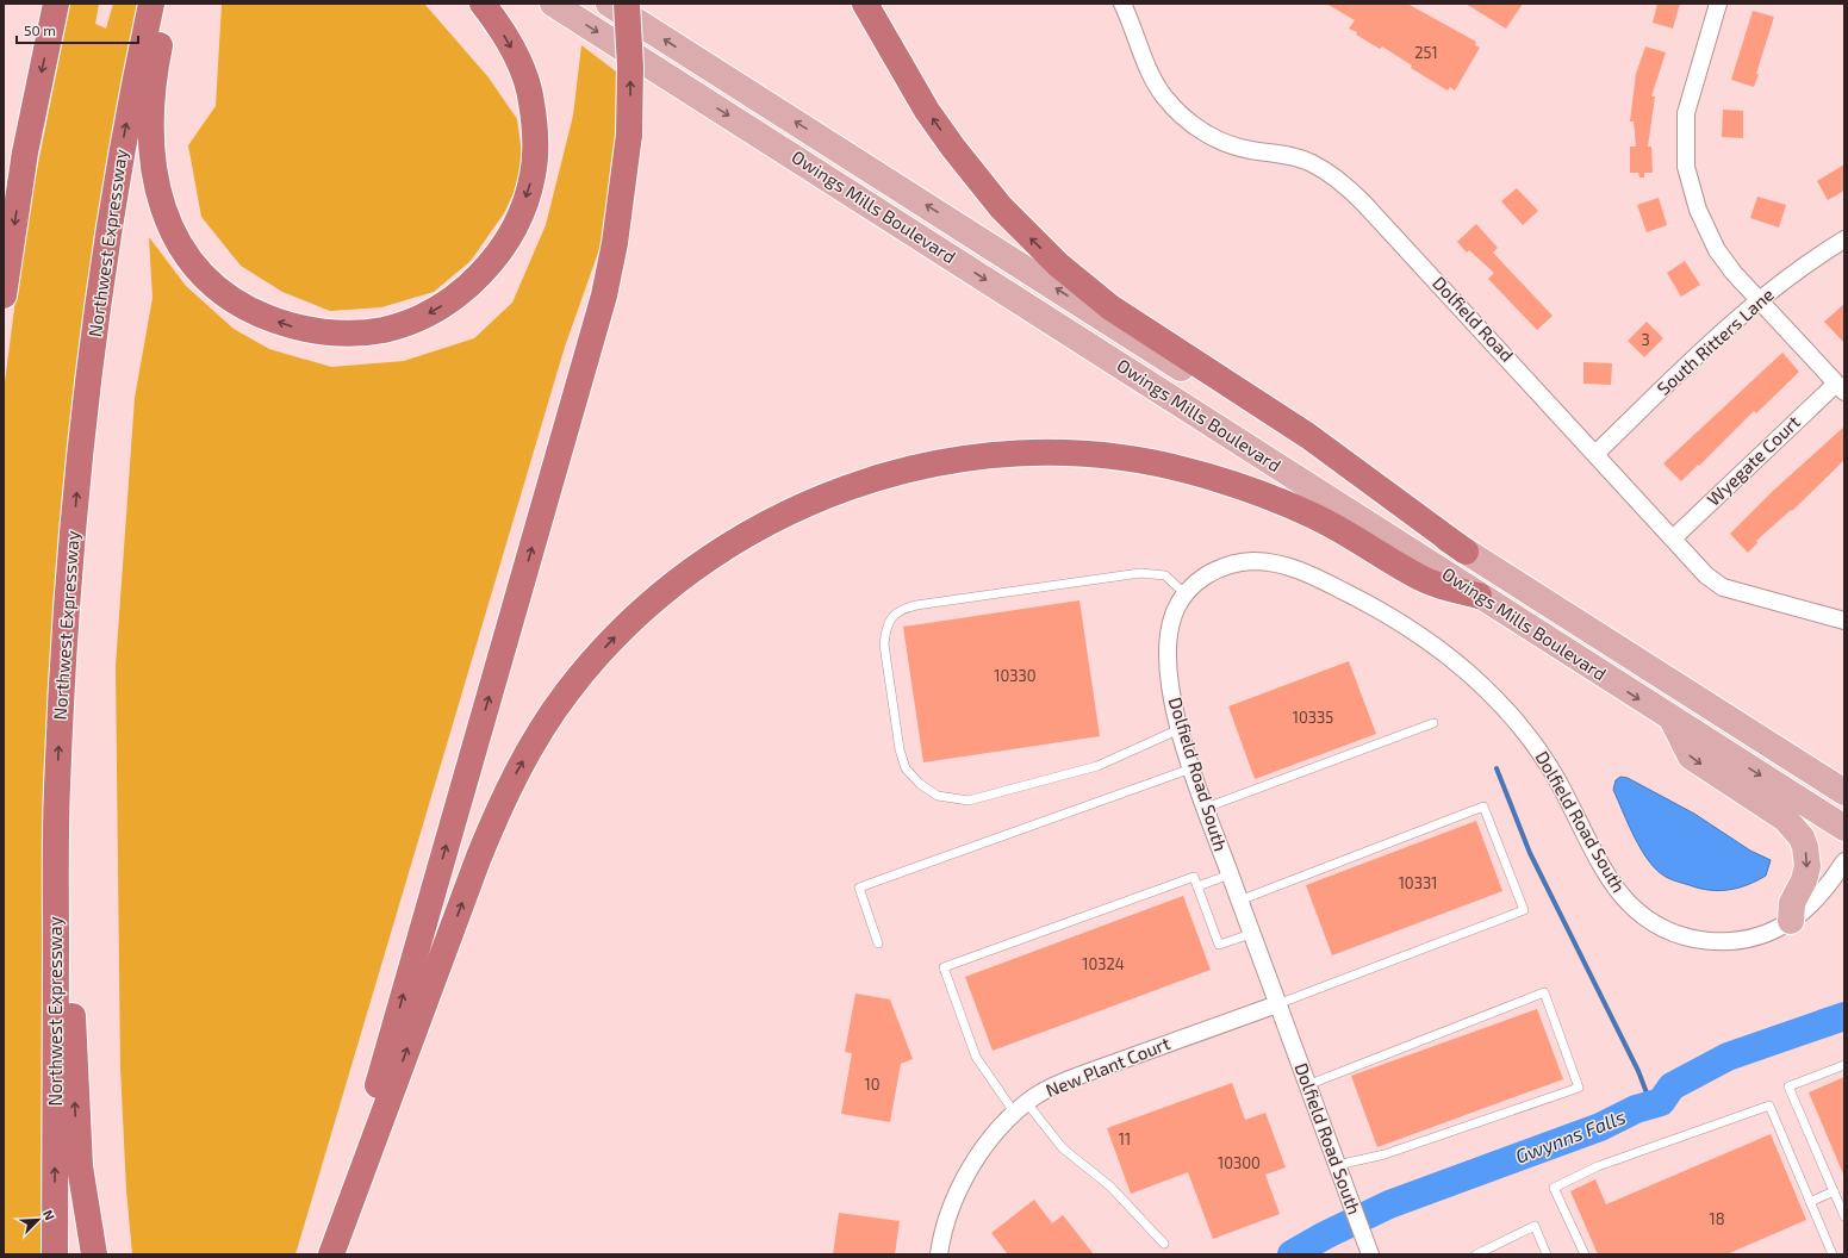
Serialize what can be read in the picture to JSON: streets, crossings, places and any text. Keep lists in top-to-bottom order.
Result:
{
  "streets": {
    "highway": ["Northwest Expressway"],
    "main road": ["Owings Mills Boulevard"],
    "street": [
      "Dolfield Road",
      "South Ritters Lane",
      "Wyegate Court",
      "Dolfield Road South",
      "New Plant Court"
    ]
  },
  "crossings": [
    ["Dolfield Road", "South Ritters Lane"],
    ["Dolfield Road", "Wyegate Court"],
    ["South Ritters Lane", "Wyegate Court"],
    ["Dolfield Road South", "New Plant Court"]
  ],
  "water": ["Gwynns Falls"],
  "house_numbers": [
    "251",
    "3",
    "10330",
    "10335",
    "10331",
    "10324",
    "10",
    "11",
    "10300",
    "18"
  ],
  "scale_bar": "50 m",
  "north": "top right"
}
